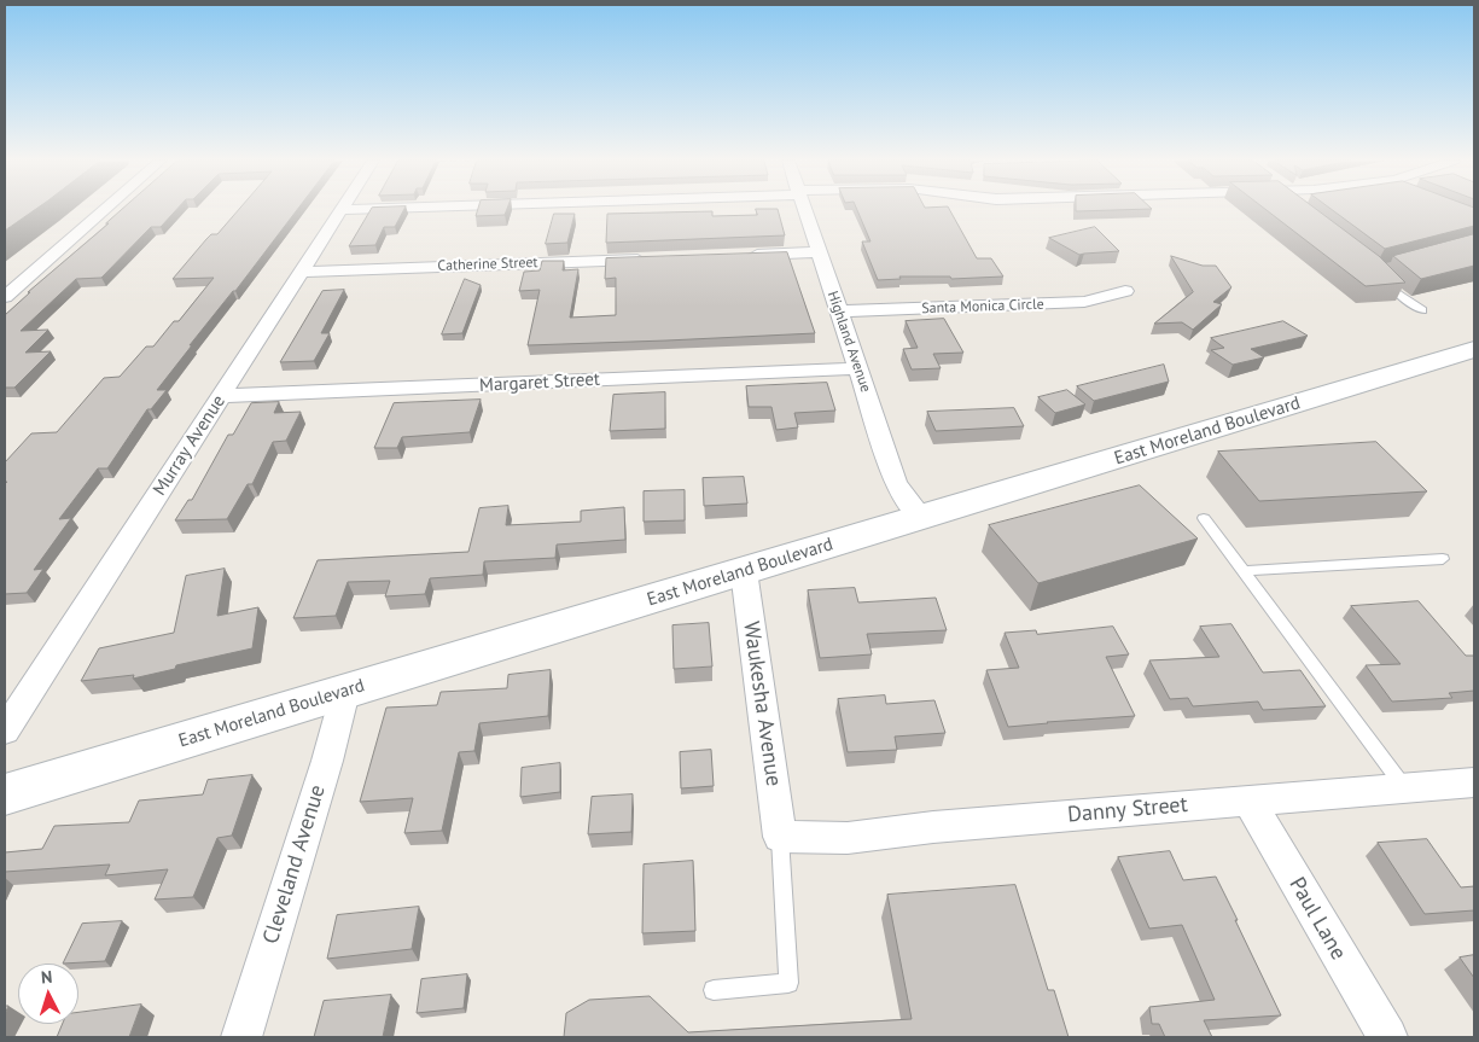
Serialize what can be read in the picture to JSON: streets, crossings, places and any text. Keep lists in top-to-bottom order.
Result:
{
  "streets": {
    "main road": ["East Moreland Boulevard"],
    "street": [
      "Catherine Street",
      "Santa Monica Circle",
      "Highland Avenue",
      "Margaret Street",
      "Murray Avenue",
      "Waukesha Avenue",
      "Danny Street",
      "Cleveland Avenue",
      "Paul Lane"
    ]
  },
  "crossings": [
    ["Catherine Street", "Murray Avenue"],
    ["Santa Monica Circle", "Highland Avenue"],
    ["Highland Avenue", "Margaret Street"],
    ["Highland Avenue", "East Moreland Boulevard"],
    ["Margaret Street", "Murray Avenue"],
    ["East Moreland Boulevard", "Waukesha Avenue"],
    ["East Moreland Boulevard", "Cleveland Avenue"],
    ["Waukesha Avenue", "Danny Street"],
    ["Danny Street", "Paul Lane"]
  ],
  "north": "top"
}
